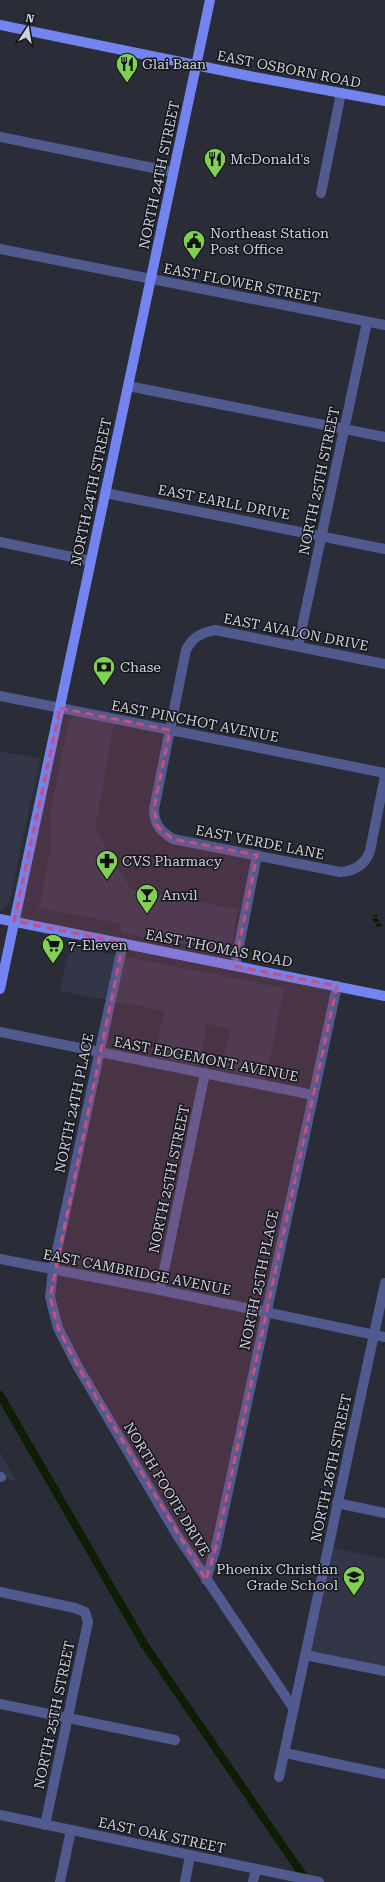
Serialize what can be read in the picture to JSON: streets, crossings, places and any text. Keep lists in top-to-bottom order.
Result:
{
  "streets": {
    "main road": ["EAST OSBORN ROAD", "NORTH 24TH STREET", "EAST THOMAS ROAD"],
    "street": [
      "EAST FLOWER STREET",
      "NORTH 25TH STREET",
      "EAST EARLL DRIVE",
      "EAST AVALON DRIVE",
      "EAST PINCHOT AVENUE",
      "EAST VERDE LANE",
      "EAST EDGEMONT AVENUE",
      "NORTH 24TH PLACE",
      "EAST CAMBRIDGE AVENUE",
      "NORTH 25TH PLACE",
      "NORTH 26TH STREET",
      "NORTH FOOTE DRIVE",
      "EAST OAK STREET"
    ]
  },
  "crossings": [
    ["EAST OSBORN ROAD", "NORTH 24TH STREET"],
    ["NORTH 24TH STREET", "EAST FLOWER STREET"],
    ["NORTH 24TH STREET", "EAST EARLL DRIVE"],
    ["NORTH 24TH STREET", "EAST PINCHOT AVENUE"],
    ["NORTH 24TH STREET", "EAST THOMAS ROAD"],
    ["EAST FLOWER STREET", "NORTH 25TH STREET"],
    ["NORTH 25TH STREET", "EAST EARLL DRIVE"],
    ["NORTH 25TH STREET", "EAST AVALON DRIVE"],
    ["NORTH 25TH STREET", "EAST EDGEMONT AVENUE"],
    ["NORTH 25TH STREET", "EAST CAMBRIDGE AVENUE"],
    ["NORTH 25TH STREET", "EAST OAK STREET"],
    ["EAST AVALON DRIVE", "EAST PINCHOT AVENUE"],
    ["EAST AVALON DRIVE", "EAST VERDE LANE"],
    ["EAST PINCHOT AVENUE", "EAST VERDE LANE"],
    ["EAST THOMAS ROAD", "NORTH 24TH PLACE"],
    ["EAST THOMAS ROAD", "NORTH 25TH PLACE"],
    ["EAST EDGEMONT AVENUE", "NORTH 24TH PLACE"],
    ["EAST EDGEMONT AVENUE", "NORTH 25TH PLACE"],
    ["NORTH 24TH PLACE", "EAST CAMBRIDGE AVENUE"],
    ["NORTH 24TH PLACE", "NORTH FOOTE DRIVE"],
    ["EAST CAMBRIDGE AVENUE", "NORTH 25TH PLACE"],
    ["EAST CAMBRIDGE AVENUE", "NORTH 26TH STREET"],
    ["EAST CAMBRIDGE AVENUE", "NORTH FOOTE DRIVE"],
    ["NORTH 25TH PLACE", "NORTH FOOTE DRIVE"],
    ["NORTH 26TH STREET", "NORTH FOOTE DRIVE"]
  ],
  "places": {
    "restaurant": ["Glai Baan", "McDonald's"],
    "public building": ["Northeast Station Post Office"],
    "bank": ["Chase"],
    "pharmacy": ["CVS Pharmacy"],
    "bar": ["Anvil"],
    "supermarket": ["7-Eleven"],
    "school or university": ["Phoenix Christian Grade School"]
  },
  "north": "top"
}
